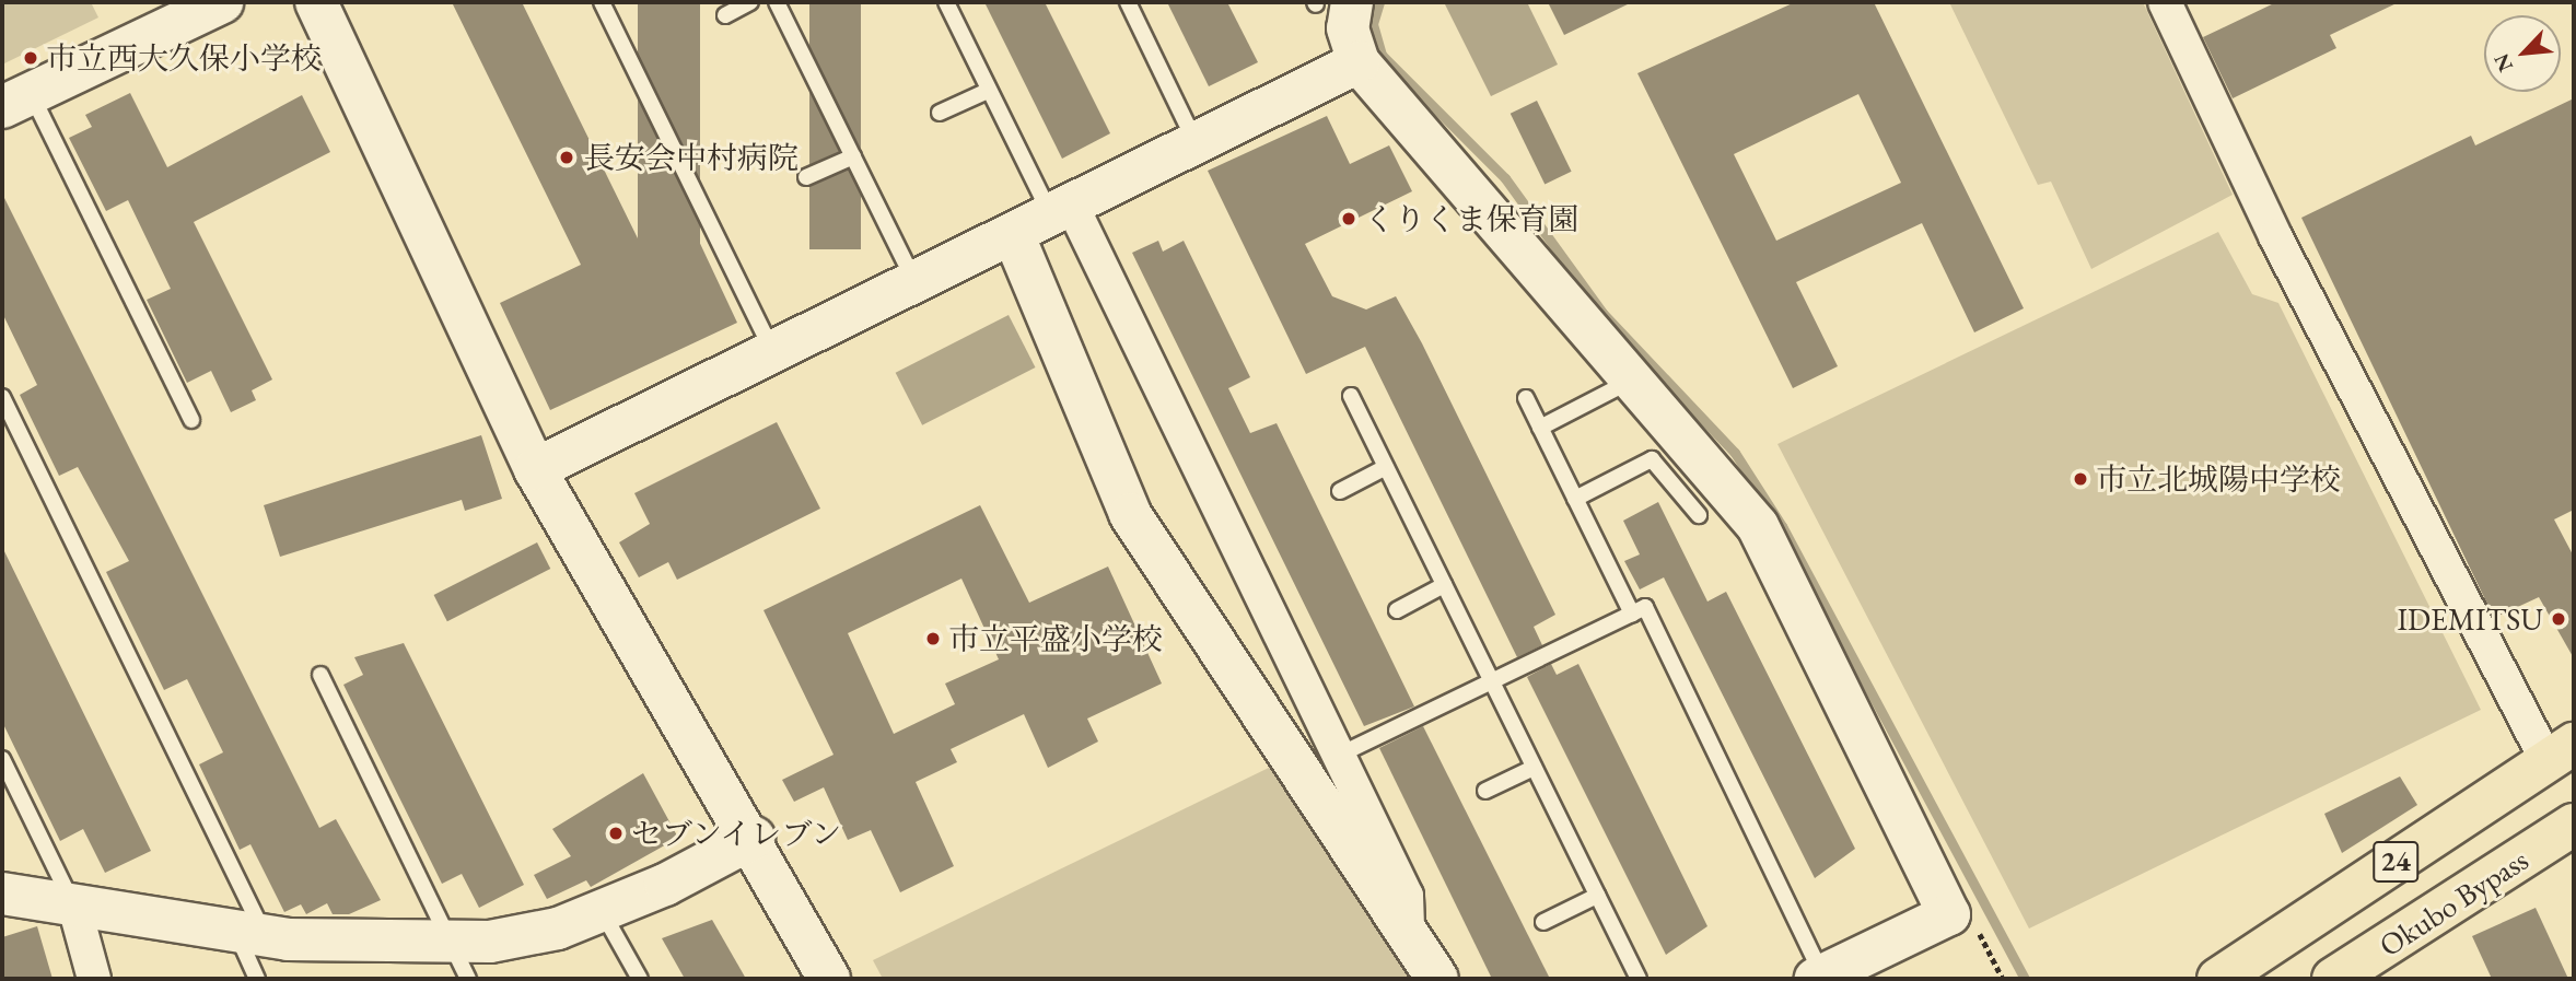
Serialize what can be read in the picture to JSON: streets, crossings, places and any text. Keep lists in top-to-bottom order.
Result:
{
  "streets": {
    "highway": ["24", "Okubo Bypass"]
  },
  "places": [
    "市立西大久保小学校",
    "長安会中村病院",
    "くりくま保育園",
    "市立北城陽中学校",
    "IDEMITSU",
    "市立平盛小学校",
    "セブンイレブン"
  ],
  "north": "bottom left"
}
